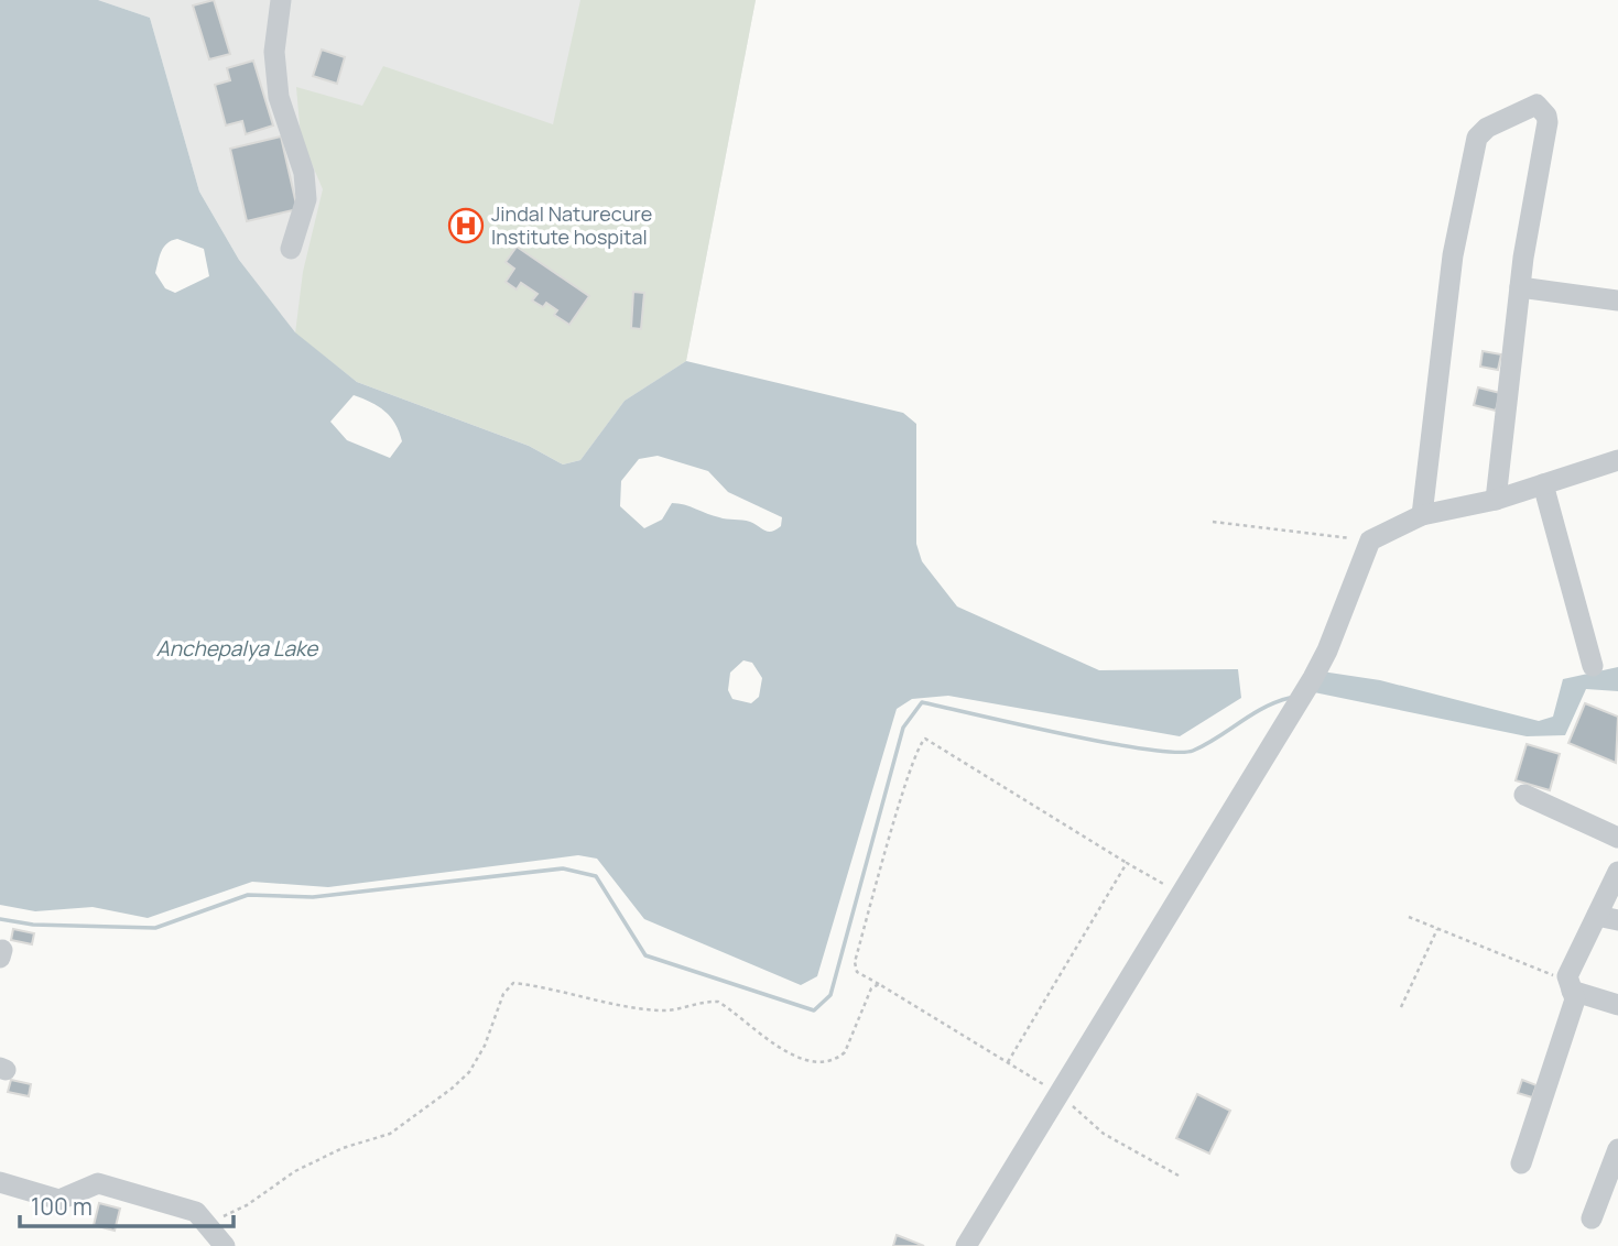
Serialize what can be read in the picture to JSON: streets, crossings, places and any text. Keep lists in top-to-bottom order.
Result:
{
  "water": ["Anchepalya Lake"],
  "places": {
    "hospital": ["Jindal Naturecure Institute hospital"]
  },
  "scale_bar": "100 m"
}
